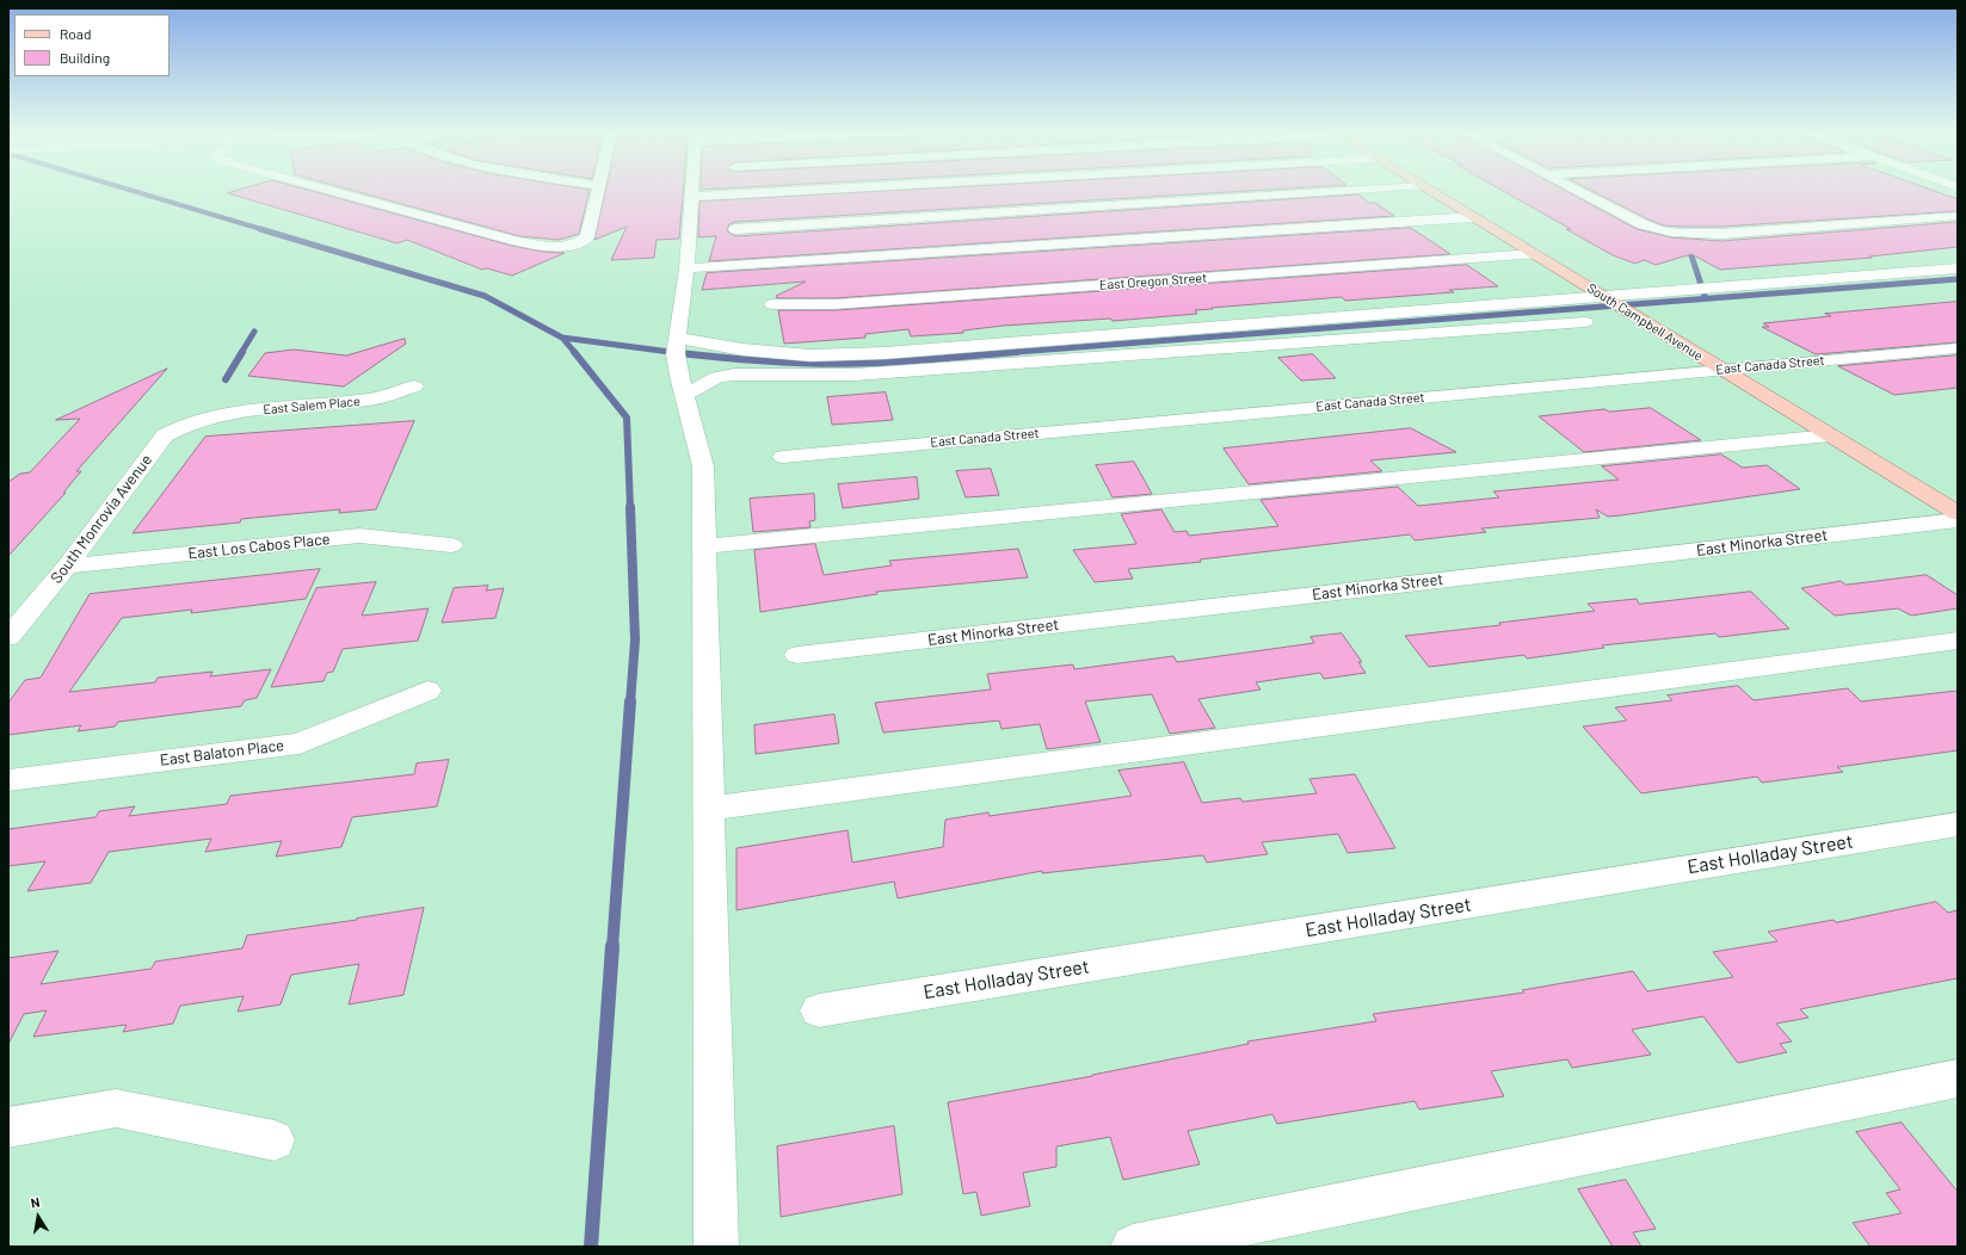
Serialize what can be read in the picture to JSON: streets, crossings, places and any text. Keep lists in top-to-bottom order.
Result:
{
  "streets": {
    "main road": ["South Campbell Avenue"],
    "street": [
      "East Oregon Street",
      "East Canada Street",
      "East Salem Place",
      "South Monrovia Avenue",
      "East Minorka Street",
      "East Los Cabos Place",
      "East Balaton Place",
      "East Holladay Street"
    ]
  },
  "crossings": [
    ["East Oregon Street", "South Campbell Avenue"],
    ["South Campbell Avenue", "East Canada Street"],
    ["East Salem Place", "South Monrovia Avenue"],
    ["South Monrovia Avenue", "East Los Cabos Place"]
  ],
  "legend": ["Road", "Building"],
  "north": "top"
}
